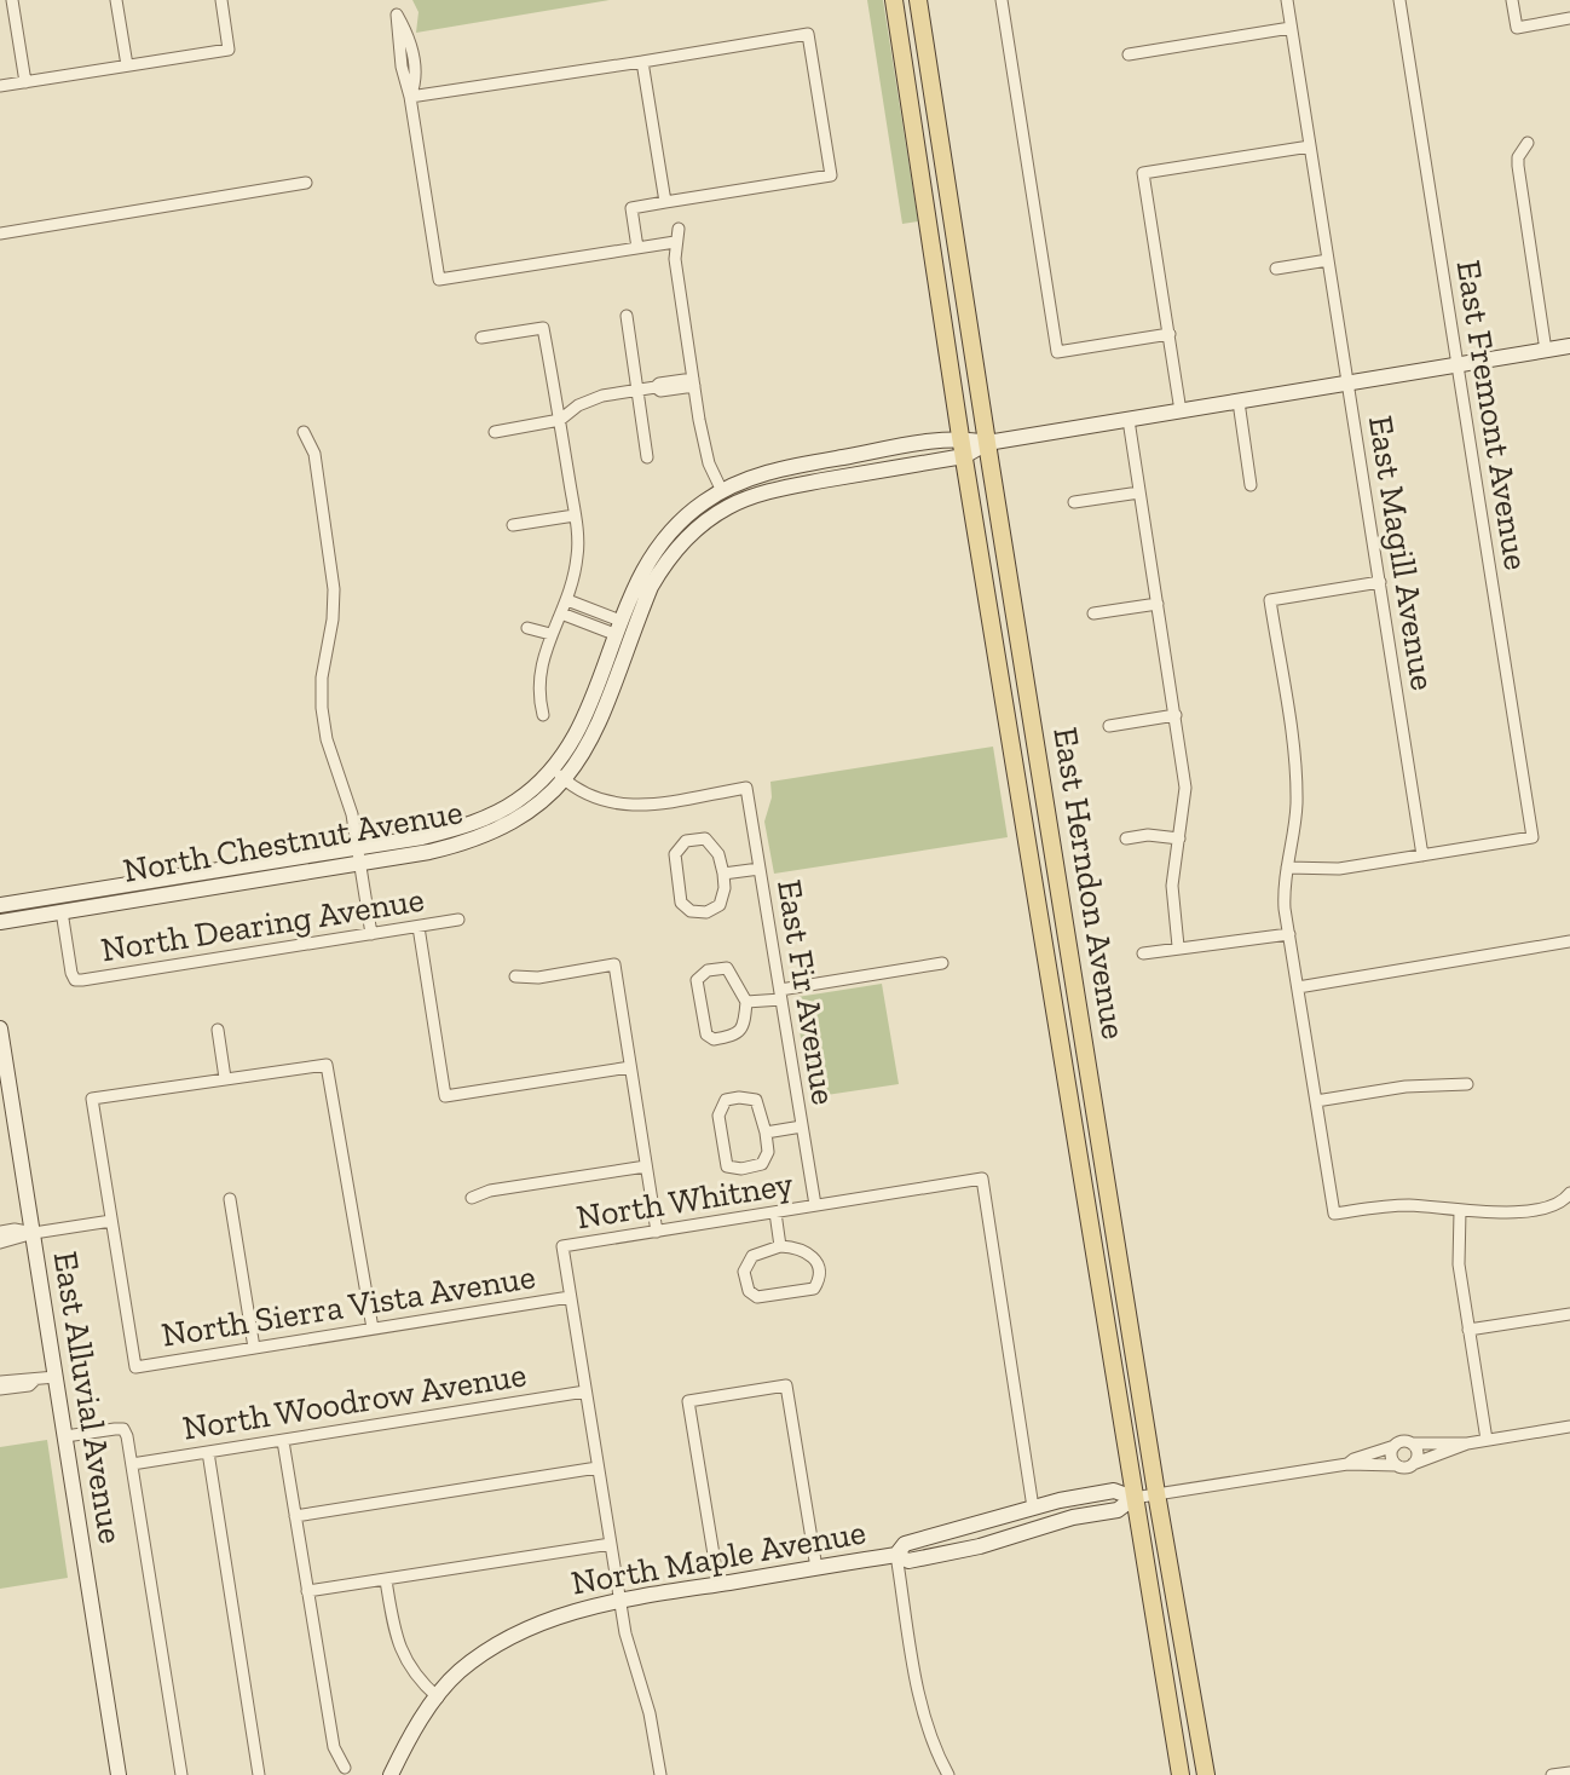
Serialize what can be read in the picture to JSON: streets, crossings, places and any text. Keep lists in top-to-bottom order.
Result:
{
  "streets": {
    "main road": [
      "North Chestnut Avenue",
      "East Herndon Avenue",
      "East Alluvial Avenue",
      "North Maple Avenue"
    ],
    "street": [
      "East Fremont Avenue",
      "East Magill Avenue",
      "North Dearing Avenue",
      "East Fir Avenue",
      "North Whitney",
      "North Sierra Vista Avenue",
      "North Woodrow Avenue"
    ]
  },
  "crossings": [
    ["East Fremont Avenue", "East Magill Avenue"],
    ["East Fremont Avenue", "North Chestnut Avenue"],
    ["East Magill Avenue", "North Chestnut Avenue"],
    ["North Chestnut Avenue", "East Herndon Avenue"],
    ["North Chestnut Avenue", "North Dearing Avenue"],
    ["North Chestnut Avenue", "East Fir Avenue"],
    ["East Herndon Avenue", "North Maple Avenue"],
    ["East Fir Avenue", "North Whitney"],
    ["North Whitney", "North Sierra Vista Avenue"],
    ["North Whitney", "North Maple Avenue"]
  ]
}
